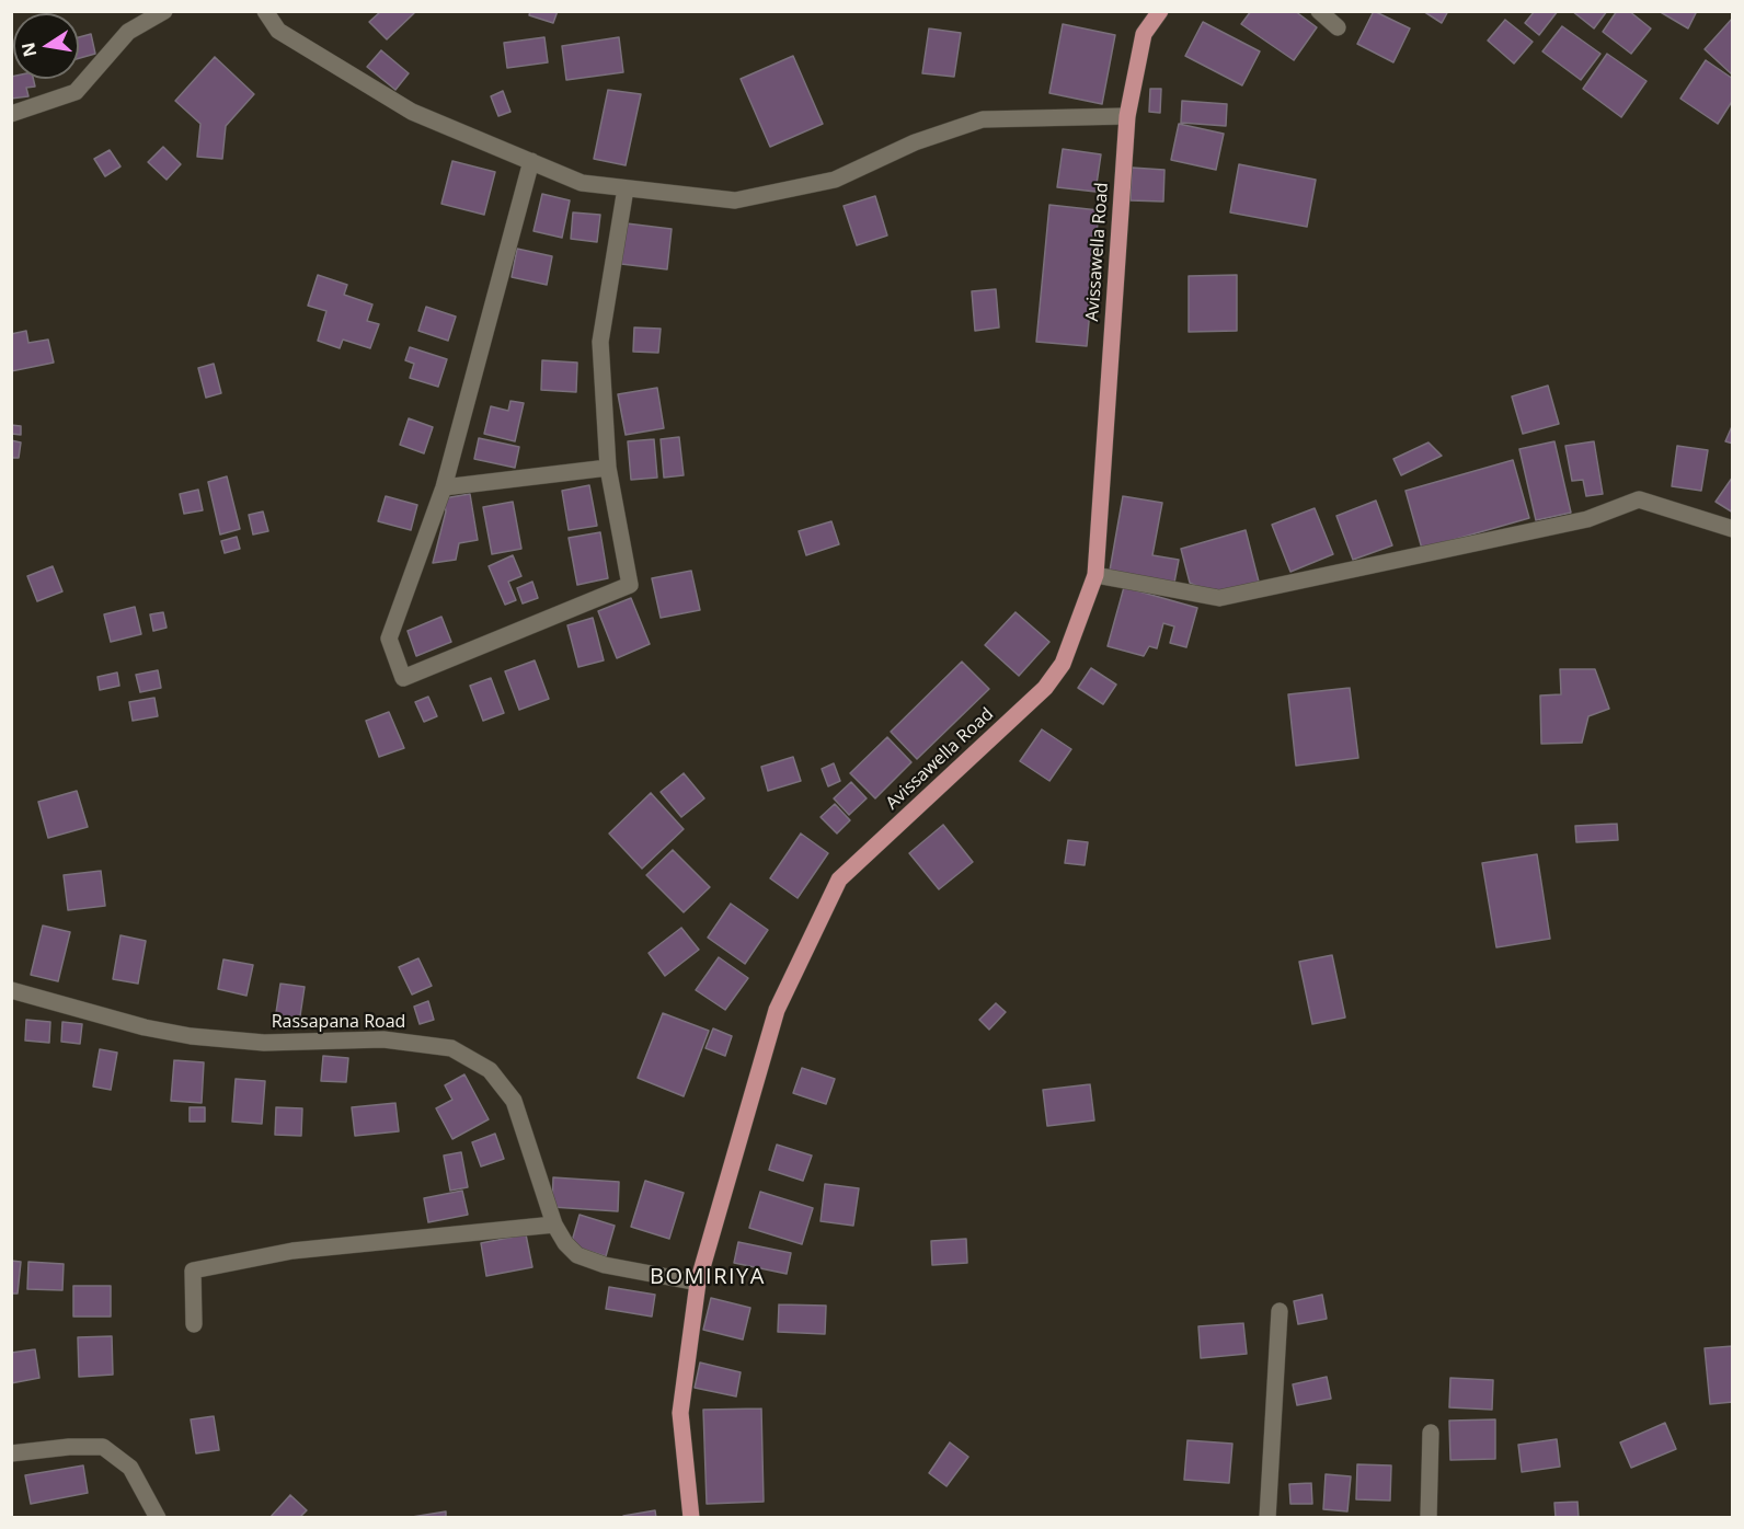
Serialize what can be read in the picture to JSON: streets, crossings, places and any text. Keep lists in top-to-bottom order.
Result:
{
  "streets": {
    "main road": ["Avissawella Road"],
    "street": ["Rassapana Road"]
  },
  "crossings": [
    ["Avissawella Road", "Rassapana Road"]
  ],
  "districts": ["BOMIRIYA"],
  "north": "left"
}
